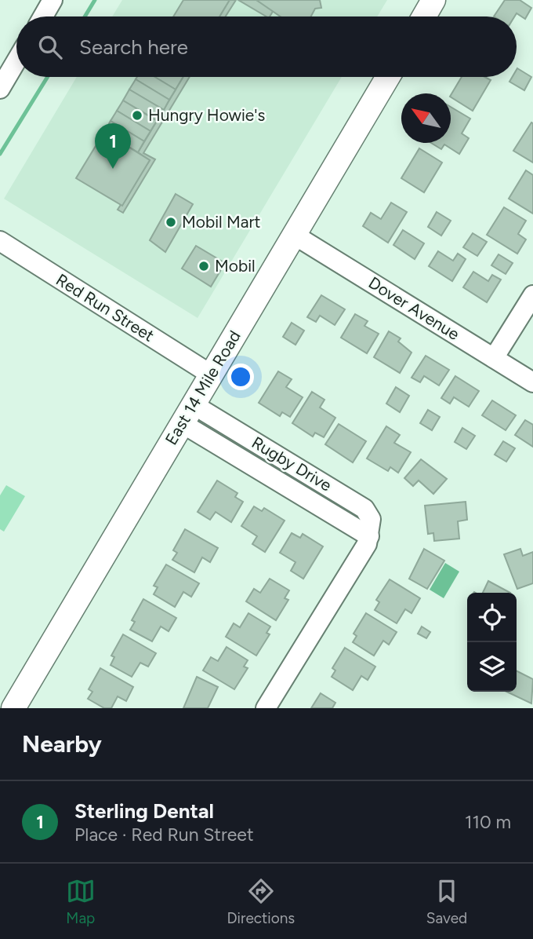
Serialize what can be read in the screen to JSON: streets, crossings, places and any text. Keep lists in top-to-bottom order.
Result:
{
  "streets": {
    "main road": ["East 14 Mile Road"],
    "street": ["Red Run Street", "Dover Avenue", "Rugby Drive"]
  },
  "crossings": [
    ["Red Run Street", "East 14 Mile Road"],
    ["Dover Avenue", "East 14 Mile Road"],
    ["East 14 Mile Road", "Rugby Drive"]
  ],
  "places": ["Hungry Howie's", "Mobil Mart", "Mobil"],
  "north": "top left",
  "page": {
    "search": "Search here",
    "pins": "1",
    "heading": "Nearby",
    "list": [
      {
        "mark": "1",
        "name": "Sterling Dental",
        "note": "Place · Red Run Street",
        "value": "110 m"
      }
    ],
    "nav": ["Map", "Directions", "Saved"]
  }
}
